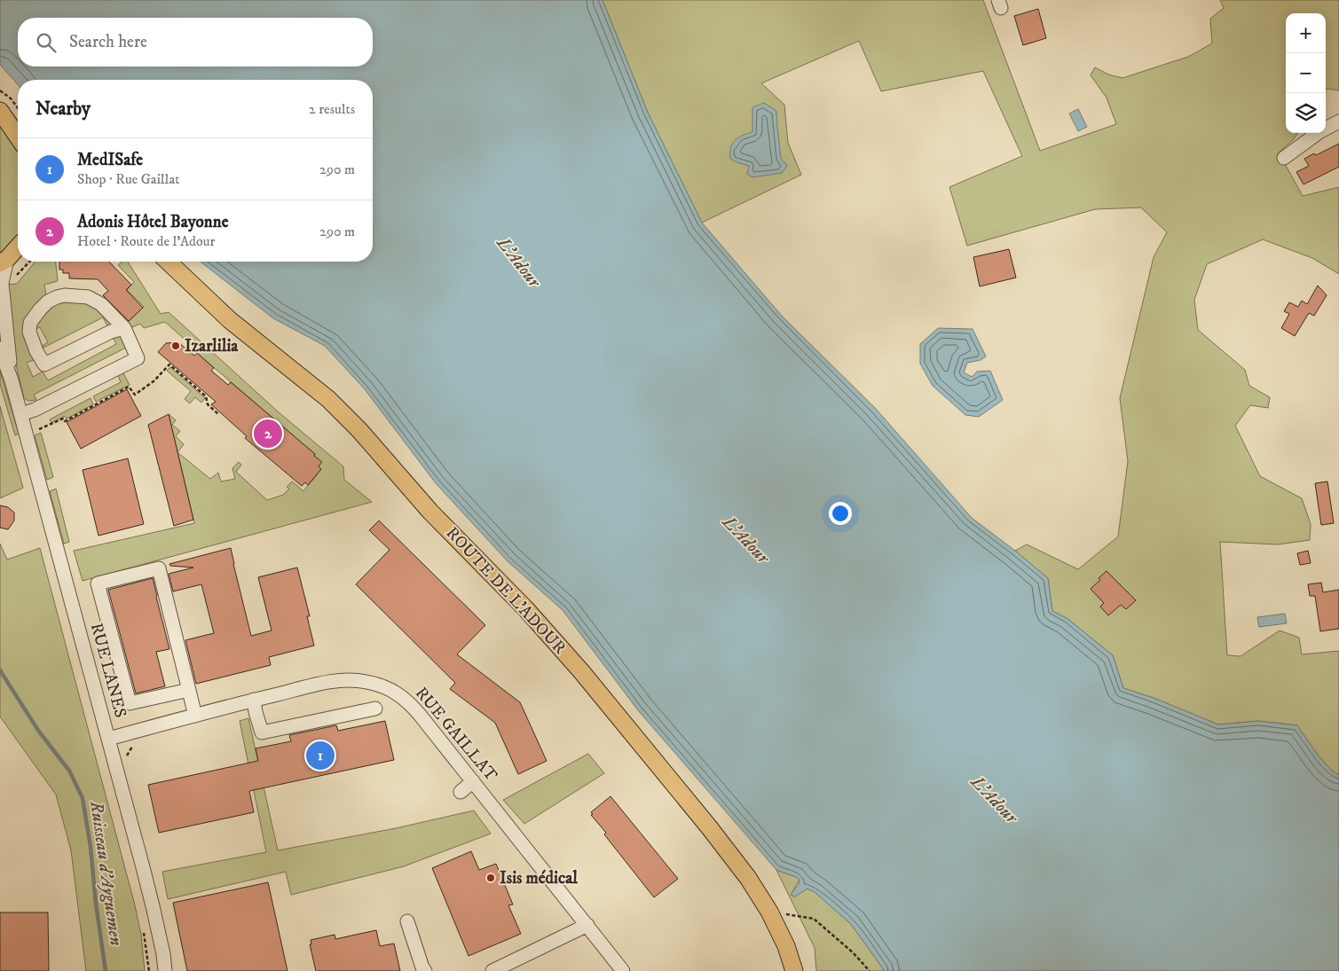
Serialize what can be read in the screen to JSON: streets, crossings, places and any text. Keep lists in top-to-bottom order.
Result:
{
  "streets": {
    "main road": ["ROUTE DE L'ADOUR"],
    "street": ["RUE LANES", "RUE GAILLAT"]
  },
  "crossings": [
    ["RUE LANES", "RUE GAILLAT"]
  ],
  "water": ["L'Adour", "Ruisseau d'Ayguemen"],
  "places": ["Izarlilia", "Isis médical"],
  "page": {
    "map_buttons": ["+", "−"],
    "search": "Search here",
    "heading": ["Nearby", "2 results"],
    "list": [
      {
        "mark": "1",
        "name": "MedISafe",
        "note": "Shop · Rue Gaillat",
        "value": "290 m"
      },
      {
        "mark": "2",
        "name": "Adonis Hôtel Bayonne",
        "note": "Hotel · Route de l'Adour",
        "value": "290 m"
      }
    ],
    "pins": ["2", "1"]
  }
}
